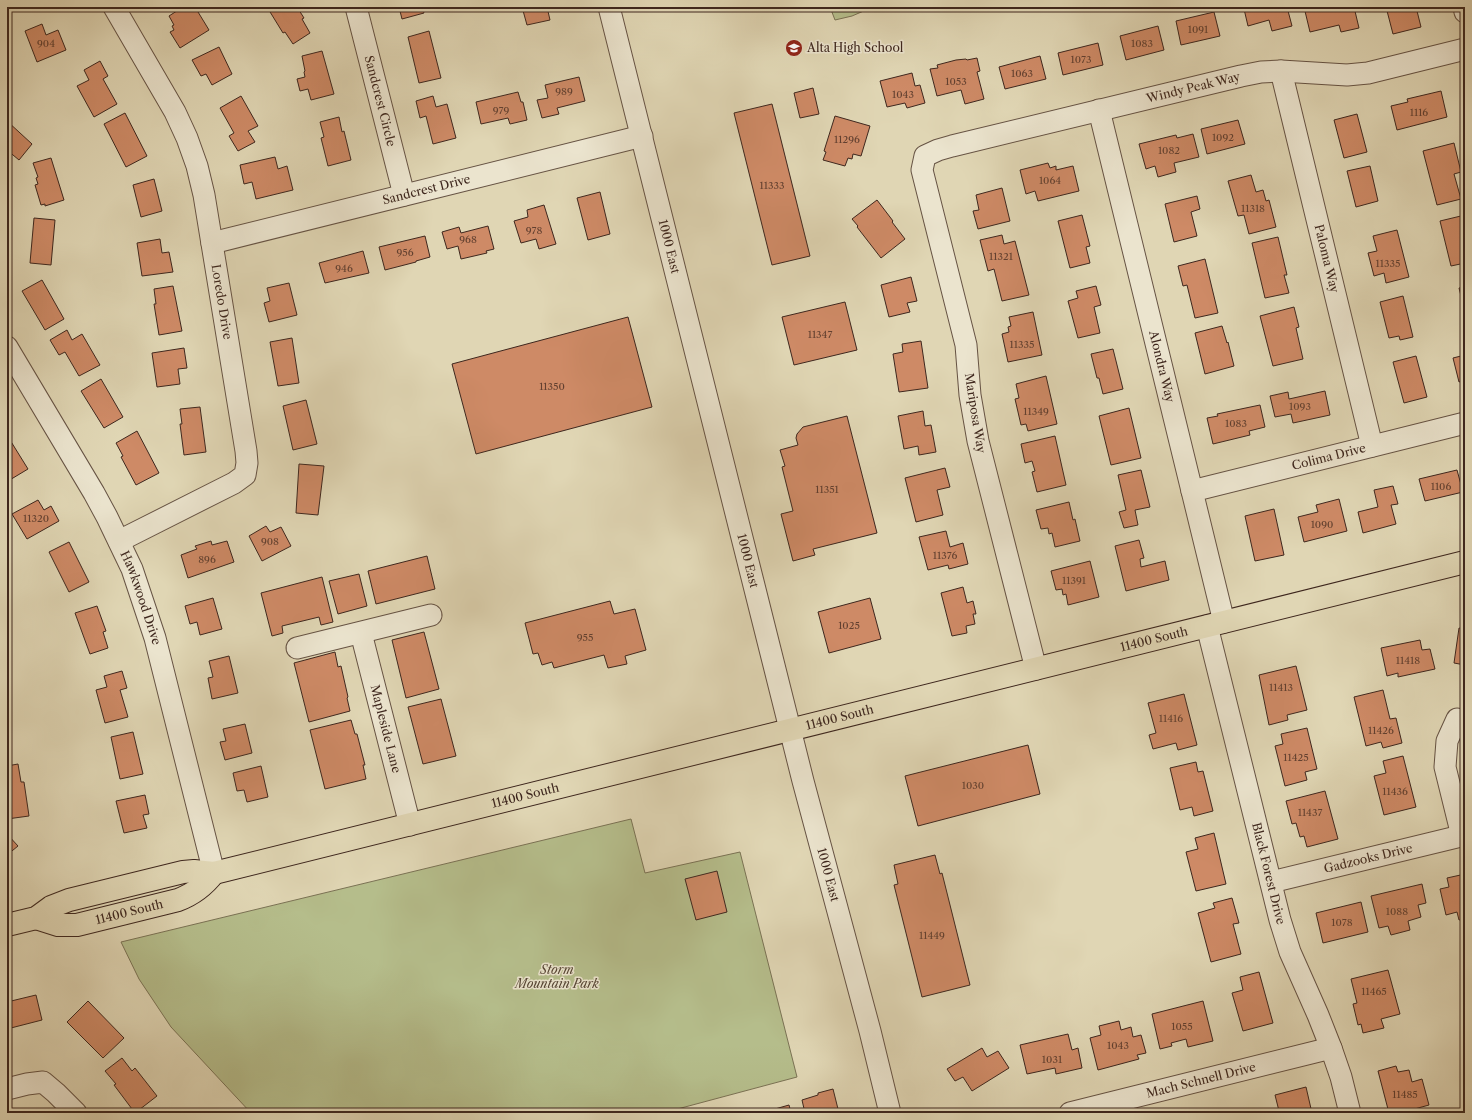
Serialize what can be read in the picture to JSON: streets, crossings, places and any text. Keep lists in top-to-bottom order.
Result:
{
  "streets": {
    "main road": ["11400 South"],
    "street": [
      "Windy Peak Way",
      "Sandcrest Circle",
      "Sandcrest Drive",
      "1000 East",
      "Paloma Way",
      "Loredo Drive",
      "Alondra Way",
      "Mariposa Way",
      "Colima Drive",
      "Hawkwood Drive",
      "Mapleside Lane",
      "Gadzooks Drive",
      "Black Forest Drive",
      "Mach Schnell Drive"
    ]
  },
  "crossings": [
    ["Windy Peak Way", "Paloma Way"],
    ["Windy Peak Way", "Alondra Way"],
    ["Windy Peak Way", "Mariposa Way"],
    ["Sandcrest Circle", "Sandcrest Drive"],
    ["Sandcrest Drive", "1000 East"],
    ["Sandcrest Drive", "Loredo Drive"],
    ["1000 East", "11400 South"],
    ["Paloma Way", "Colima Drive"],
    ["Loredo Drive", "Hawkwood Drive"],
    ["Alondra Way", "Colima Drive"],
    ["Alondra Way", "11400 South"],
    ["Alondra Way", "Black Forest Drive"],
    ["Mariposa Way", "11400 South"],
    ["Hawkwood Drive", "11400 South"],
    ["11400 South", "Mapleside Lane"],
    ["11400 South", "Black Forest Drive"],
    ["Gadzooks Drive", "Black Forest Drive"],
    ["Black Forest Drive", "Mach Schnell Drive"]
  ],
  "parks": ["Storm Mountain Park"],
  "places": {
    "school or university": ["Alta High School"]
  },
  "house_numbers": [
    "1091",
    "904",
    "1083",
    "1073",
    "1063",
    "1053",
    "989",
    "1043",
    "979",
    "1116",
    "1092",
    "11296",
    "1082",
    "1064",
    "11333",
    "11318",
    "978",
    "968",
    "956",
    "11321",
    "11335",
    "946",
    "11347",
    "11335",
    "11350",
    "1093",
    "11349",
    "1083",
    "1106",
    "11351",
    "11320",
    "1090",
    "908",
    "11376",
    "896",
    "11391",
    "1025",
    "955",
    "11418",
    "11413",
    "11416",
    "11426",
    "11425",
    "1030",
    "11436",
    "11437",
    "1088",
    "1078",
    "11449",
    "11465",
    "1055",
    "1043",
    "1031",
    "11485"
  ]
}
